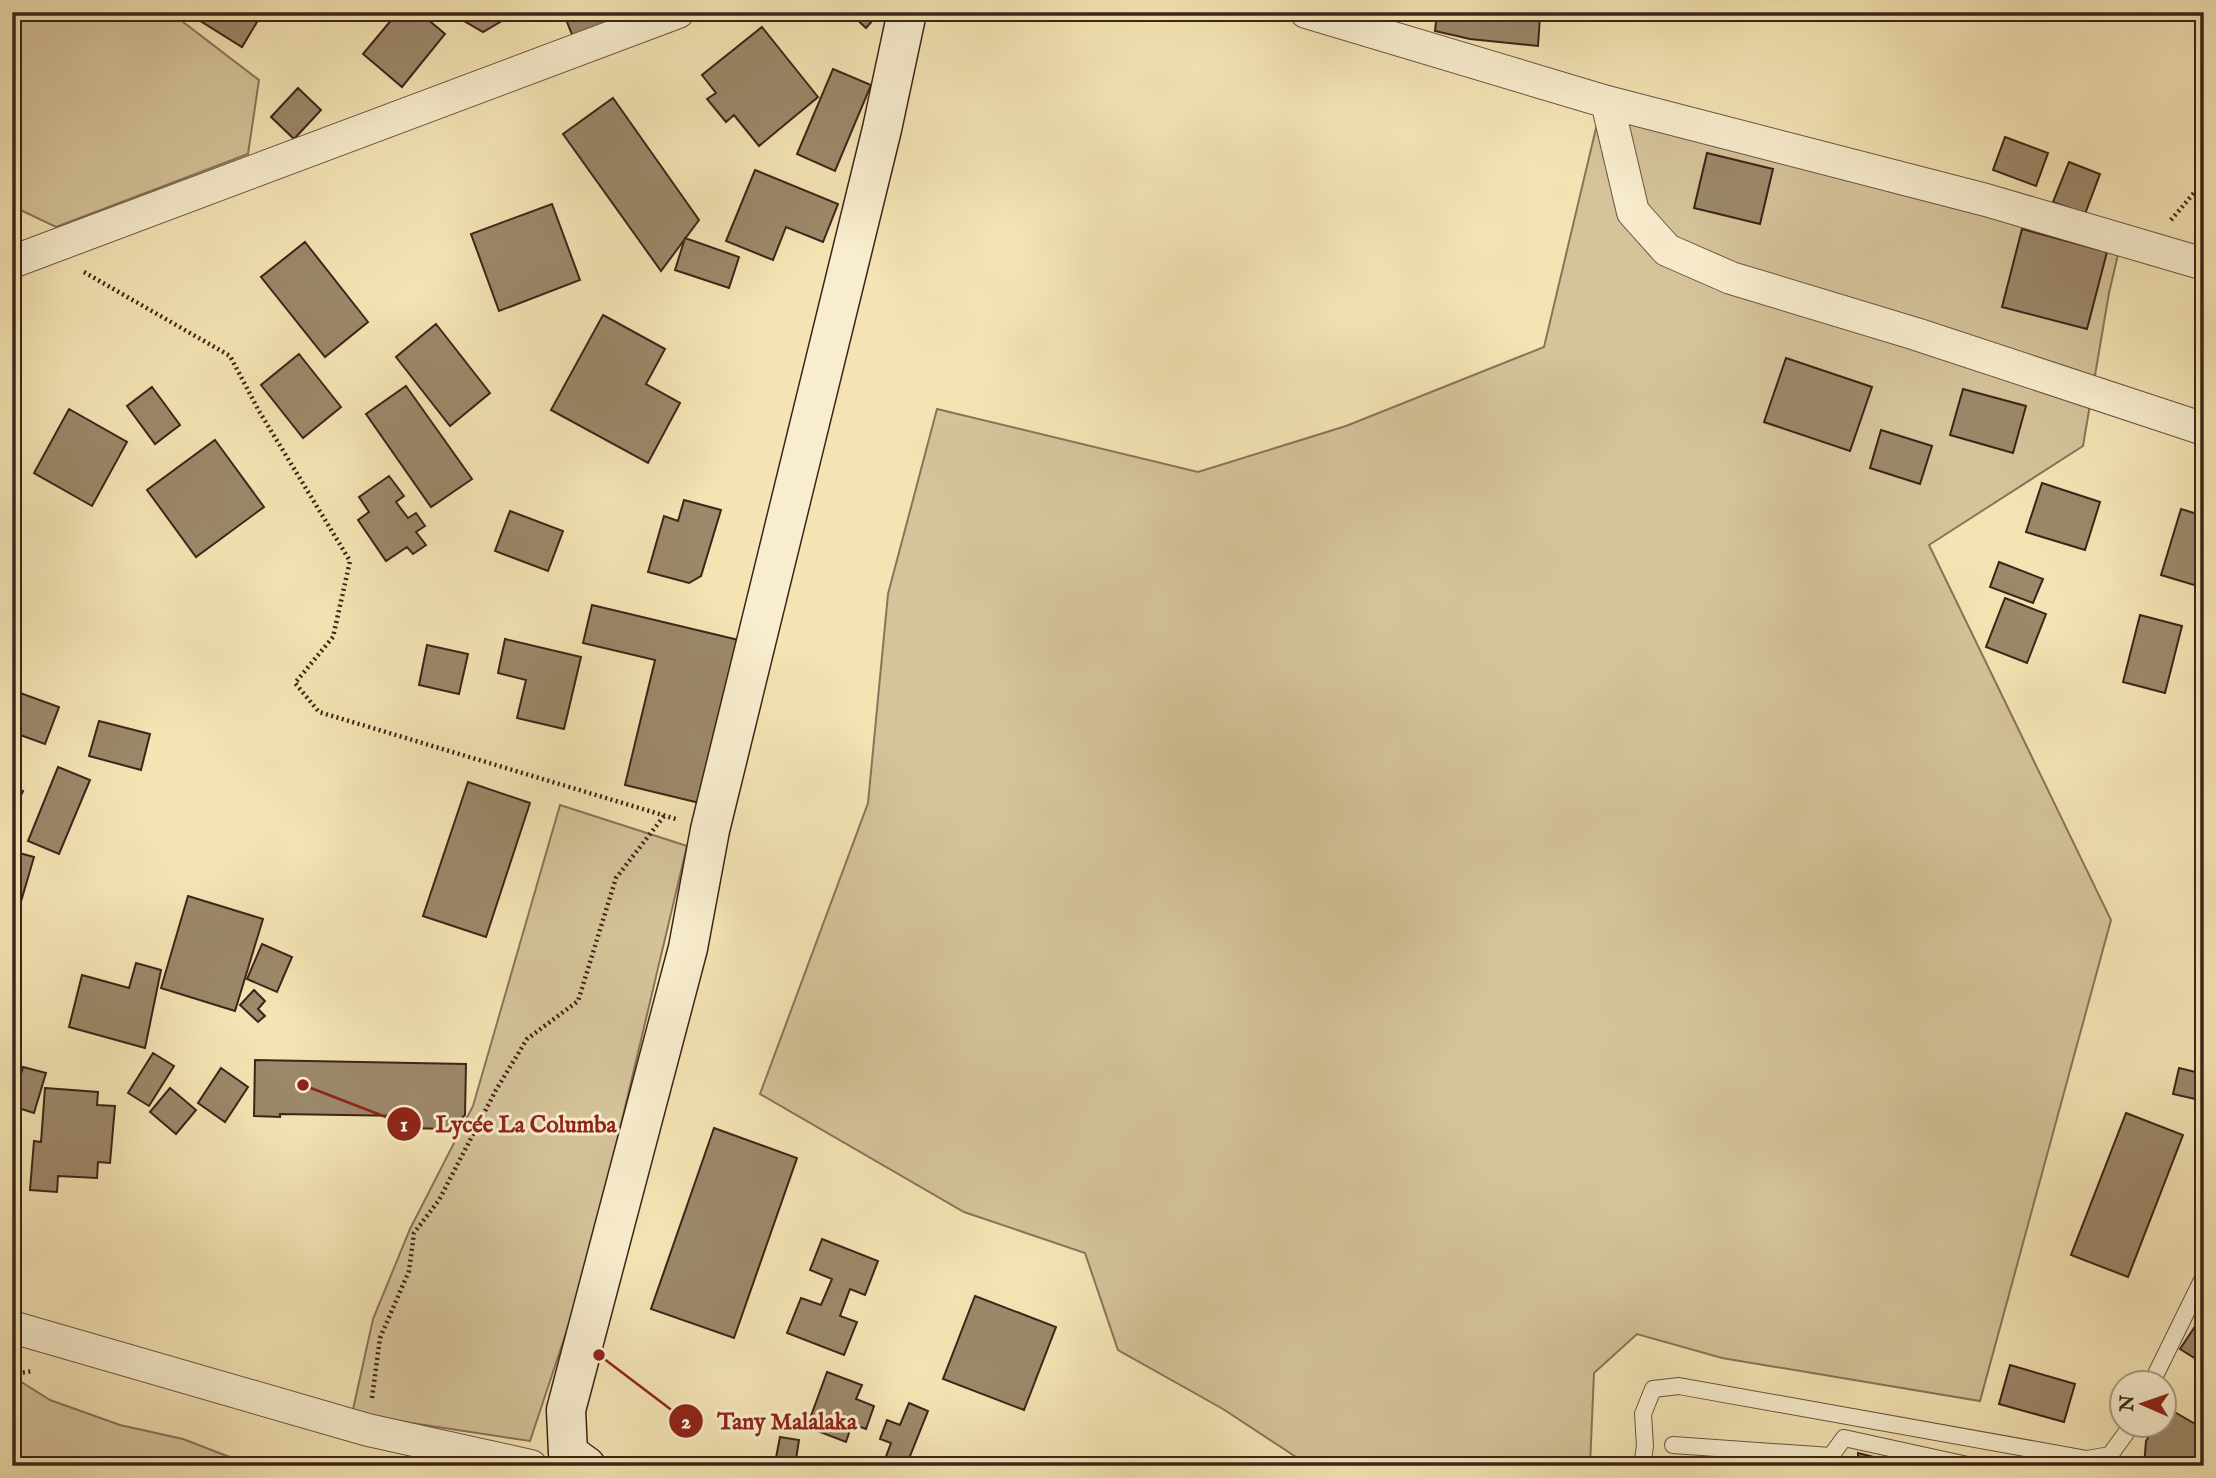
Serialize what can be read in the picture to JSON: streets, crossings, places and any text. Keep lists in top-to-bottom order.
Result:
{
  "places": ["Lycée La Columba", "Tany Malalaka"],
  "north": "left"
}
